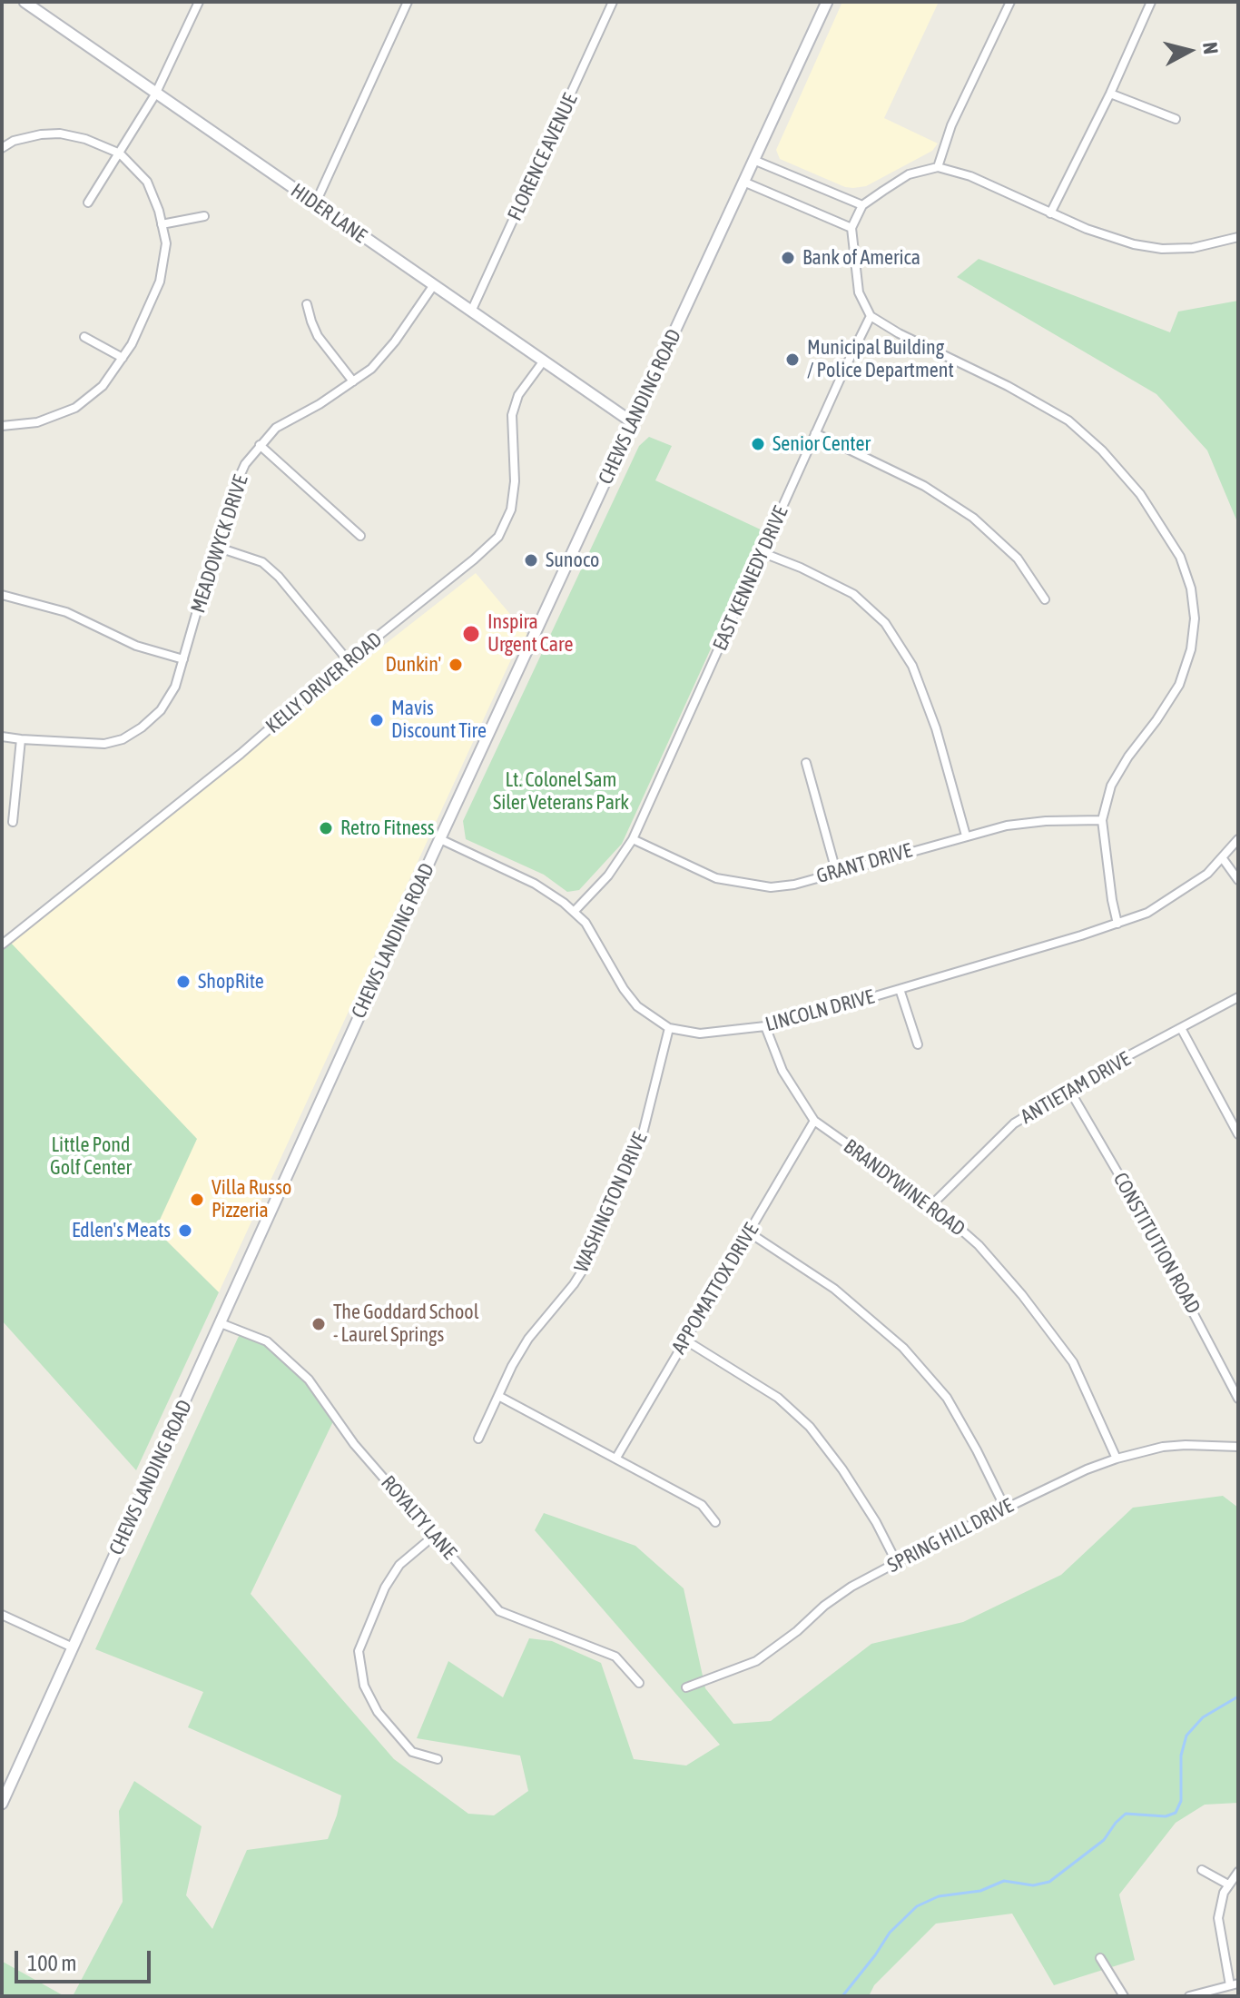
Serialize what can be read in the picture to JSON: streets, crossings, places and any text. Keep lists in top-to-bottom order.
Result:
{
  "streets": {
    "main road": ["HIDER LANE", "CHEWS LANDING ROAD"],
    "street": [
      "FLORENCE AVENUE",
      "MEADOWYCK DRIVE",
      "EAST KENNEDY DRIVE",
      "KELLY DRIVER ROAD",
      "GRANT DRIVE",
      "LINCOLN DRIVE",
      "ANTIETAM DRIVE",
      "BRANDYWINE ROAD",
      "WASHINGTON DRIVE",
      "CONSTITUTION ROAD",
      "APPOMATTOX DRIVE",
      "ROYALTY LANE",
      "SPRING HILL DRIVE"
    ]
  },
  "crossings": [
    ["FLORENCE AVENUE", "HIDER LANE"],
    ["HIDER LANE", "CHEWS LANDING ROAD"],
    ["HIDER LANE", "MEADOWYCK DRIVE"],
    ["HIDER LANE", "KELLY DRIVER ROAD"],
    ["CHEWS LANDING ROAD", "LINCOLN DRIVE"],
    ["CHEWS LANDING ROAD", "ROYALTY LANE"],
    ["EAST KENNEDY DRIVE", "GRANT DRIVE"],
    ["EAST KENNEDY DRIVE", "LINCOLN DRIVE"],
    ["LINCOLN DRIVE", "BRANDYWINE ROAD"],
    ["LINCOLN DRIVE", "WASHINGTON DRIVE"],
    ["ANTIETAM DRIVE", "BRANDYWINE ROAD"],
    ["ANTIETAM DRIVE", "CONSTITUTION ROAD"],
    ["BRANDYWINE ROAD", "APPOMATTOX DRIVE"],
    ["BRANDYWINE ROAD", "SPRING HILL DRIVE"]
  ],
  "parks": ["Lt. Colonel Sam Siler Veterans Park", "Little Pond Golf Center"],
  "places": [
    "Bank of America",
    "Municipal Building / Police Department",
    "Senior Center",
    "Sunoco",
    "Inspira Urgent Care",
    "Dunkin'",
    "Mavis Discount Tire",
    "Retro Fitness",
    "ShopRite",
    "Villa Russo Pizzeria",
    "Edlen's Meats",
    "The Goddard School - Laurel Springs"
  ],
  "scale_bar": "100 m",
  "north": "right"
}
